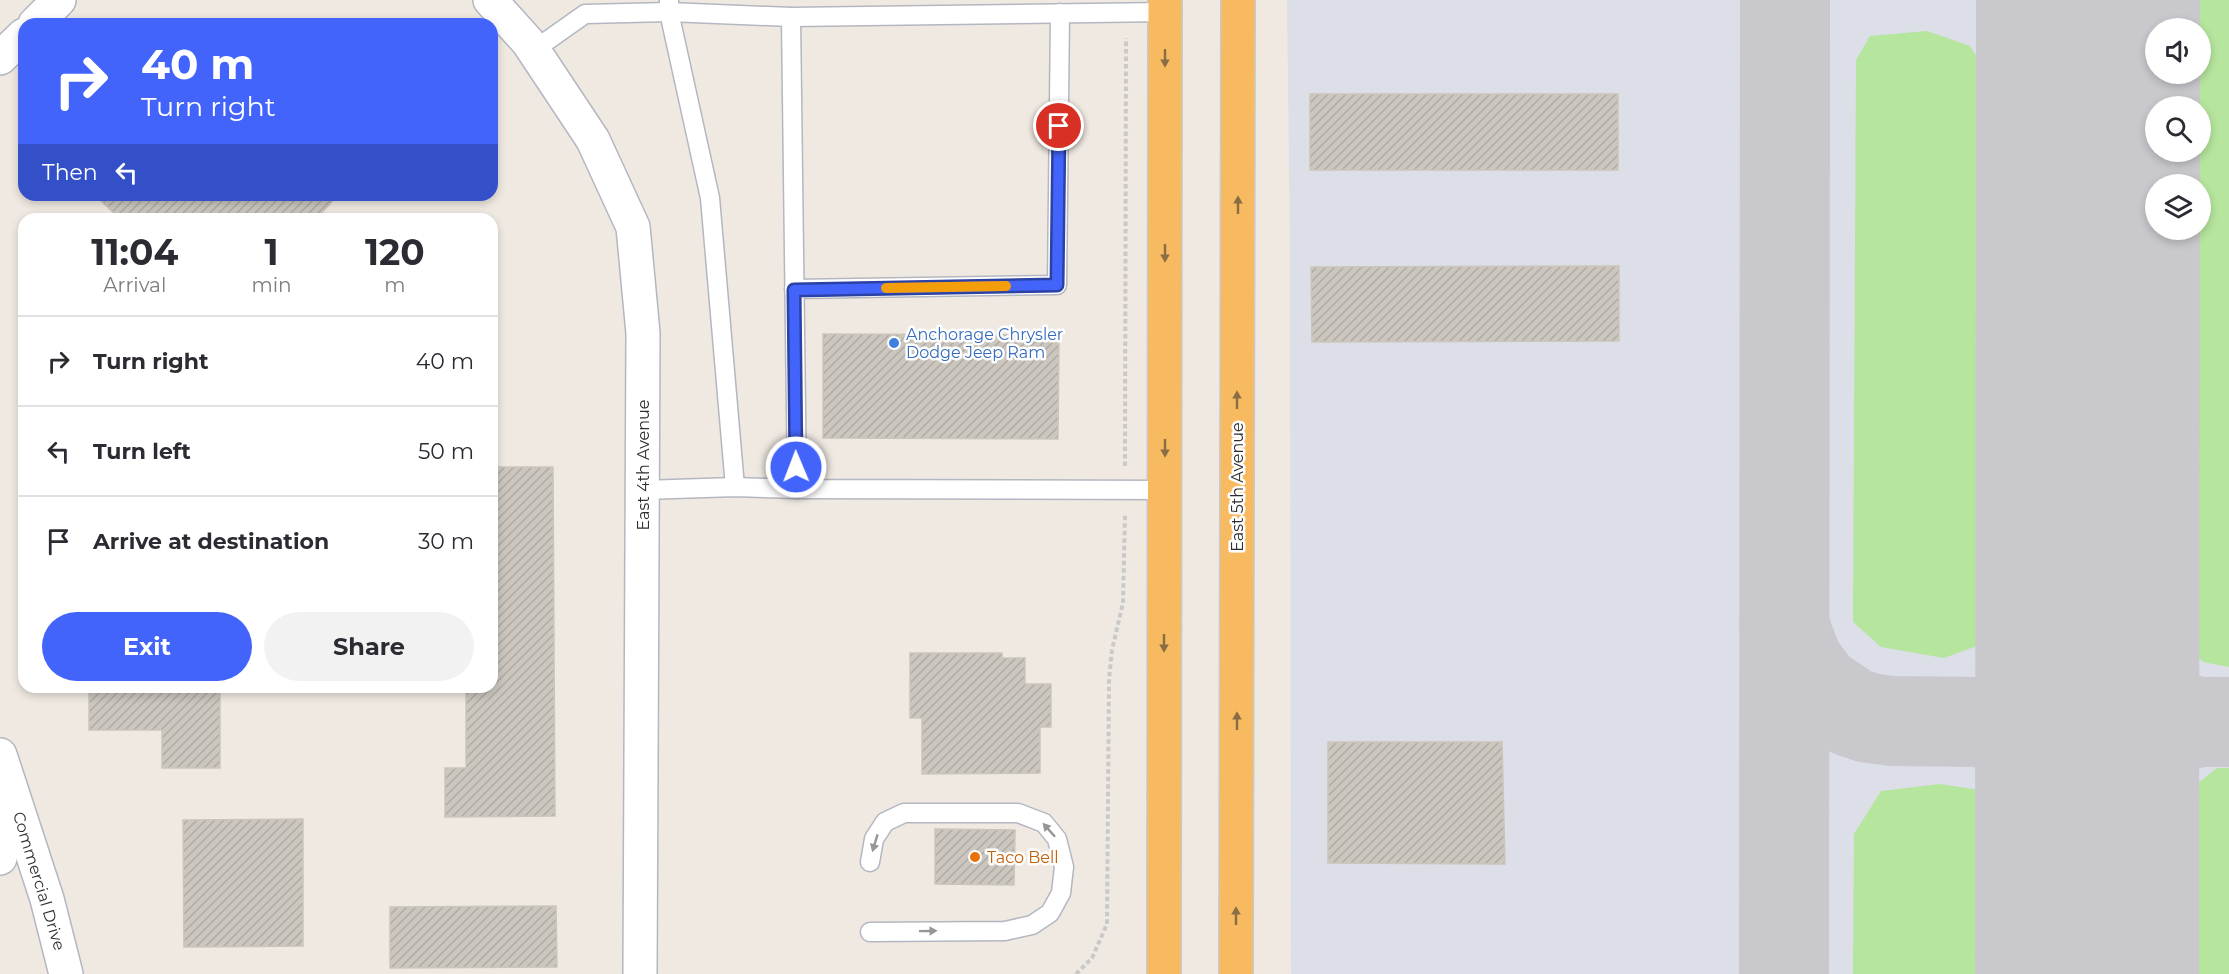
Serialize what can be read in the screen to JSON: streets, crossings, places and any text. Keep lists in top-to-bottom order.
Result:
{
  "streets": {
    "highway": ["East 5th Avenue"],
    "street": ["East 4th Avenue", "Commercial Drive"]
  },
  "places": ["Anchorage Chrysler Dodge Jeep Ram", "Taco Bell"],
  "page": {
    "turn": ["40 m", "Turn right"],
    "then": "Then",
    "eta": [
      "11:04",
      "Arrival",
      "1",
      "min",
      "120",
      "m"
    ],
    "list": [
      {
        "name": "Turn right",
        "value": "40 m"
      },
      {
        "name": "Turn left",
        "value": "50 m"
      },
      {
        "name": "Arrive at destination",
        "value": "30 m"
      }
    ],
    "buttons": ["Exit", "Share"]
  }
}
